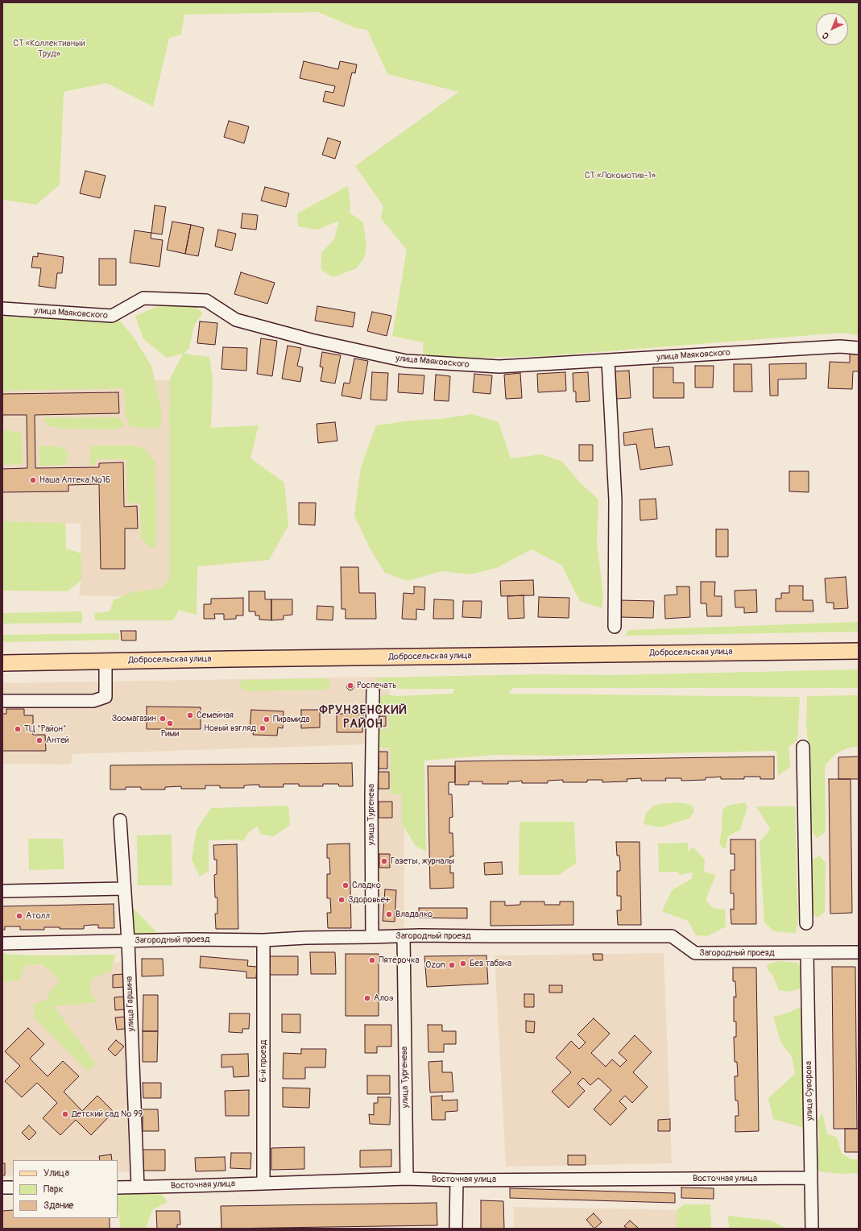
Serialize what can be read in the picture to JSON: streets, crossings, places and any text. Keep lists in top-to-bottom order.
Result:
{
  "streets": {
    "main road": ["Добросельская улица"],
    "street": [
      "улица Маяковского",
      "улица Тургенева",
      "Загородный проезд",
      "улица Гаршина",
      "6-й проезд",
      "улица Суворова",
      "Восточная улица"
    ]
  },
  "crossings": [
    ["улица Тургенева", "Загородный проезд"],
    ["улица Тургенева", "Восточная улица"],
    ["Загородный проезд", "улица Гаршина"],
    ["Загородный проезд", "6-й проезд"],
    ["Загородный проезд", "улица Суворова"],
    ["улица Гаршина", "Восточная улица"],
    ["6-й проезд", "Восточная улица"],
    ["улица Суворова", "Восточная улица"]
  ],
  "districts": ["ФРУНЗЕНСКИЙ РАЙОН"],
  "parks": ["СТ «Коллективный Труд»", "СТ «Локомотив-1»"],
  "places": [
    "Наша Аптека №16",
    "Роспечать",
    "Семейная",
    "Зоомагазин",
    "Пирамида",
    "Рими",
    "Новый взгляд",
    "ТЦ \"Район\"",
    "Антей",
    "Газеты, журналы",
    "Сладко",
    "Здоровье+",
    "Владалко",
    "Атолл",
    "Пятёрочка",
    "Без табака",
    "Ozon",
    "Алоэ",
    "Детский сад № 99"
  ],
  "legend": ["Улица", "Парк", "Здание"],
  "north": "bottom left"
}
